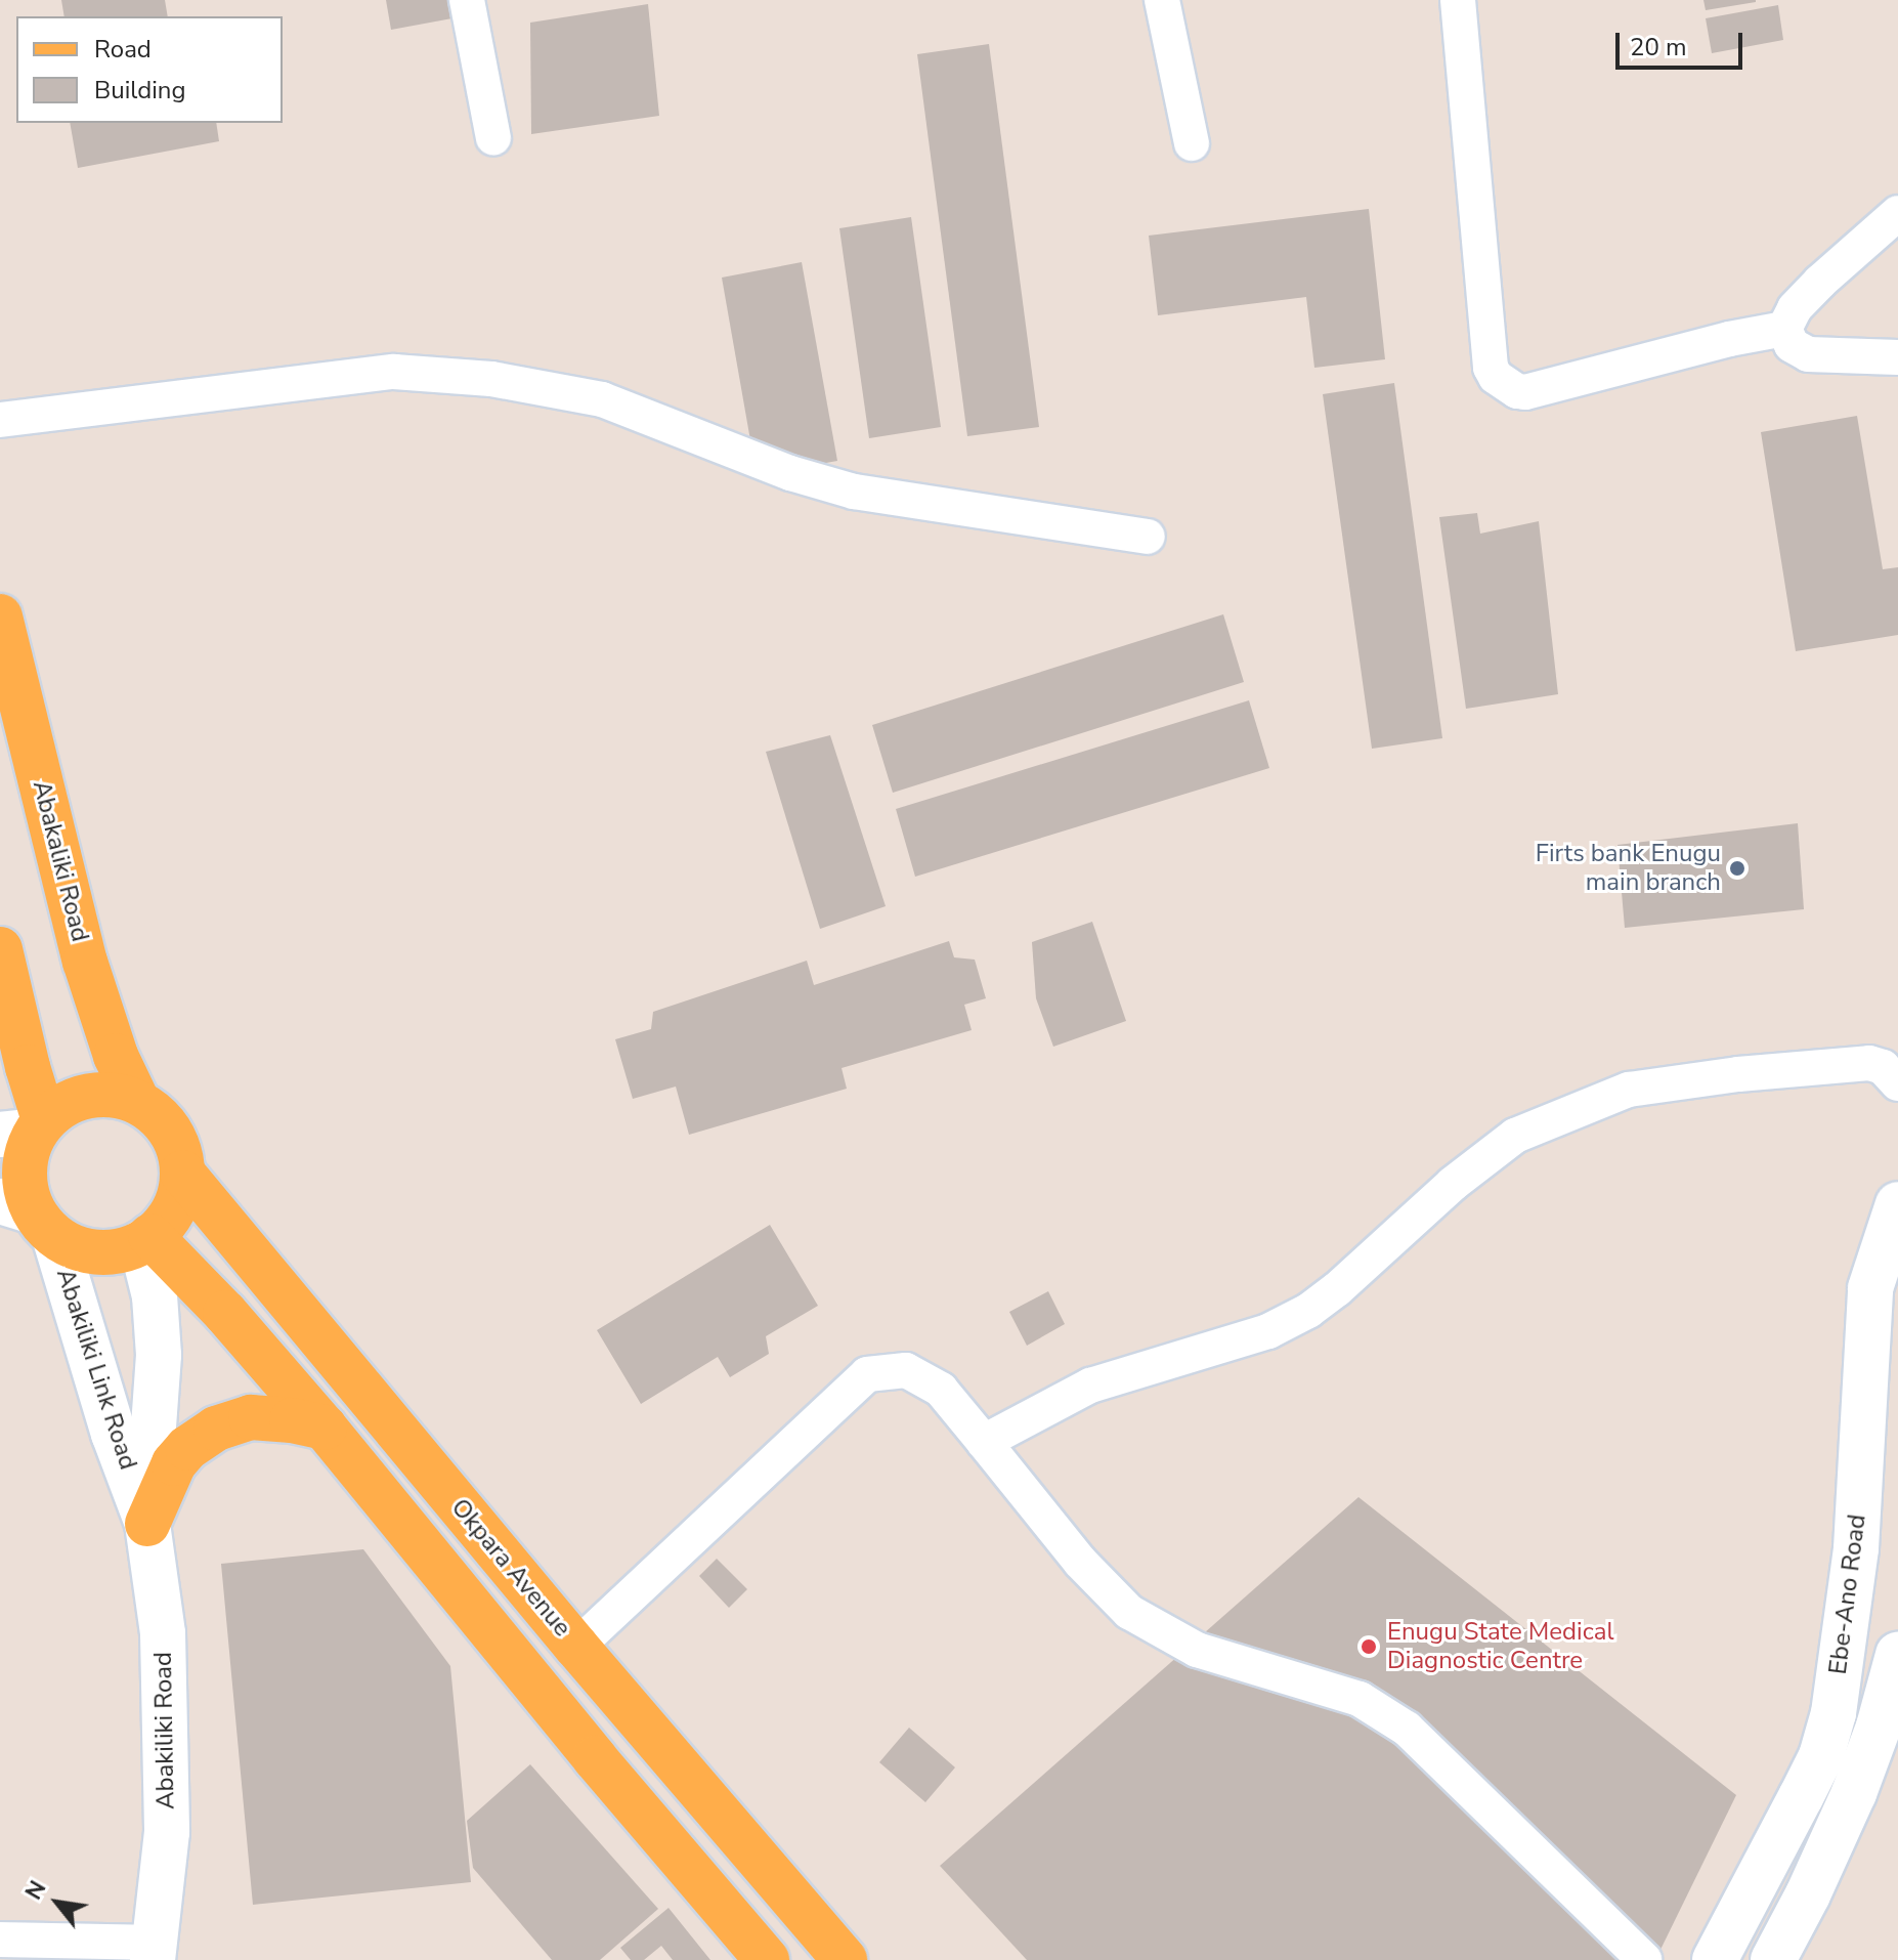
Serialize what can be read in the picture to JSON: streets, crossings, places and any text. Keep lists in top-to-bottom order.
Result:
{
  "streets": {
    "main road": [
      "Abakaliki Road",
      "Abakiliki Link Road",
      "Okpara Avenue",
      "Ebe-Ano Road",
      "Abakiliki Road"
    ]
  },
  "crossings": [
    ["Abakaliki Road", "Abakiliki Link Road"],
    ["Abakaliki Road", "Okpara Avenue"],
    ["Abakiliki Link Road", "Okpara Avenue"],
    ["Abakiliki Link Road", "Abakiliki Road"]
  ],
  "places": ["Firts bank Enugu main branch", "Enugu State Medical Diagnostic Centre"],
  "legend": ["Road", "Building"],
  "scale_bar": "20 m",
  "north": "top left"
}
